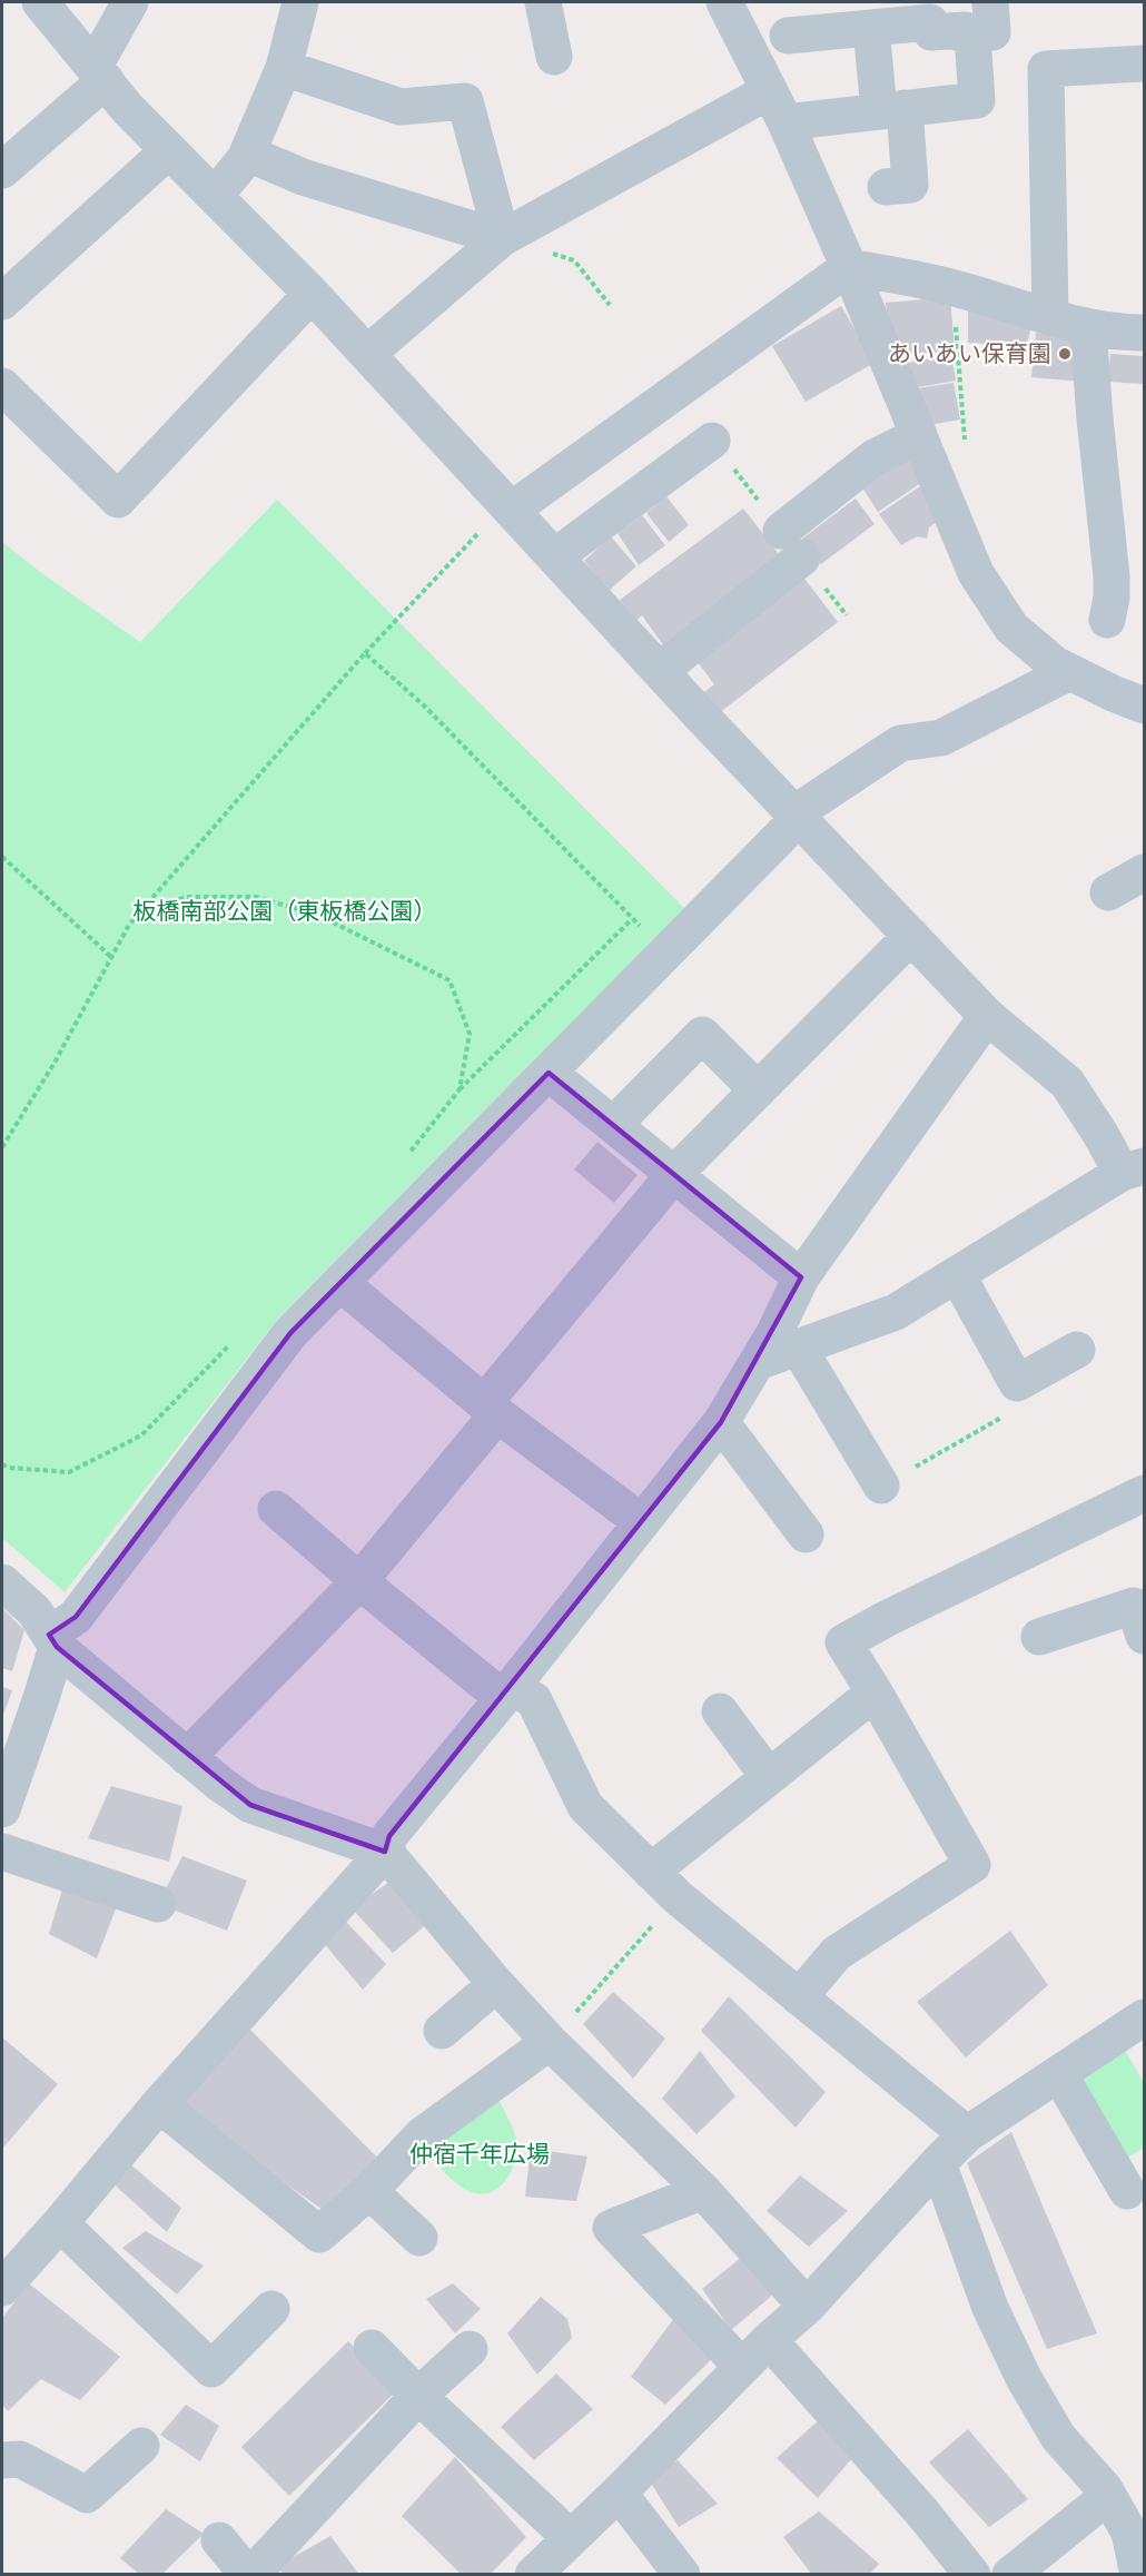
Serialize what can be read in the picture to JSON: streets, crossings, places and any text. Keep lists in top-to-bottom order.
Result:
{
  "parks": ["板橋南部公園（東板橋公園）", "仲宿千年広場"],
  "places": ["あいあい保育園"]
}
